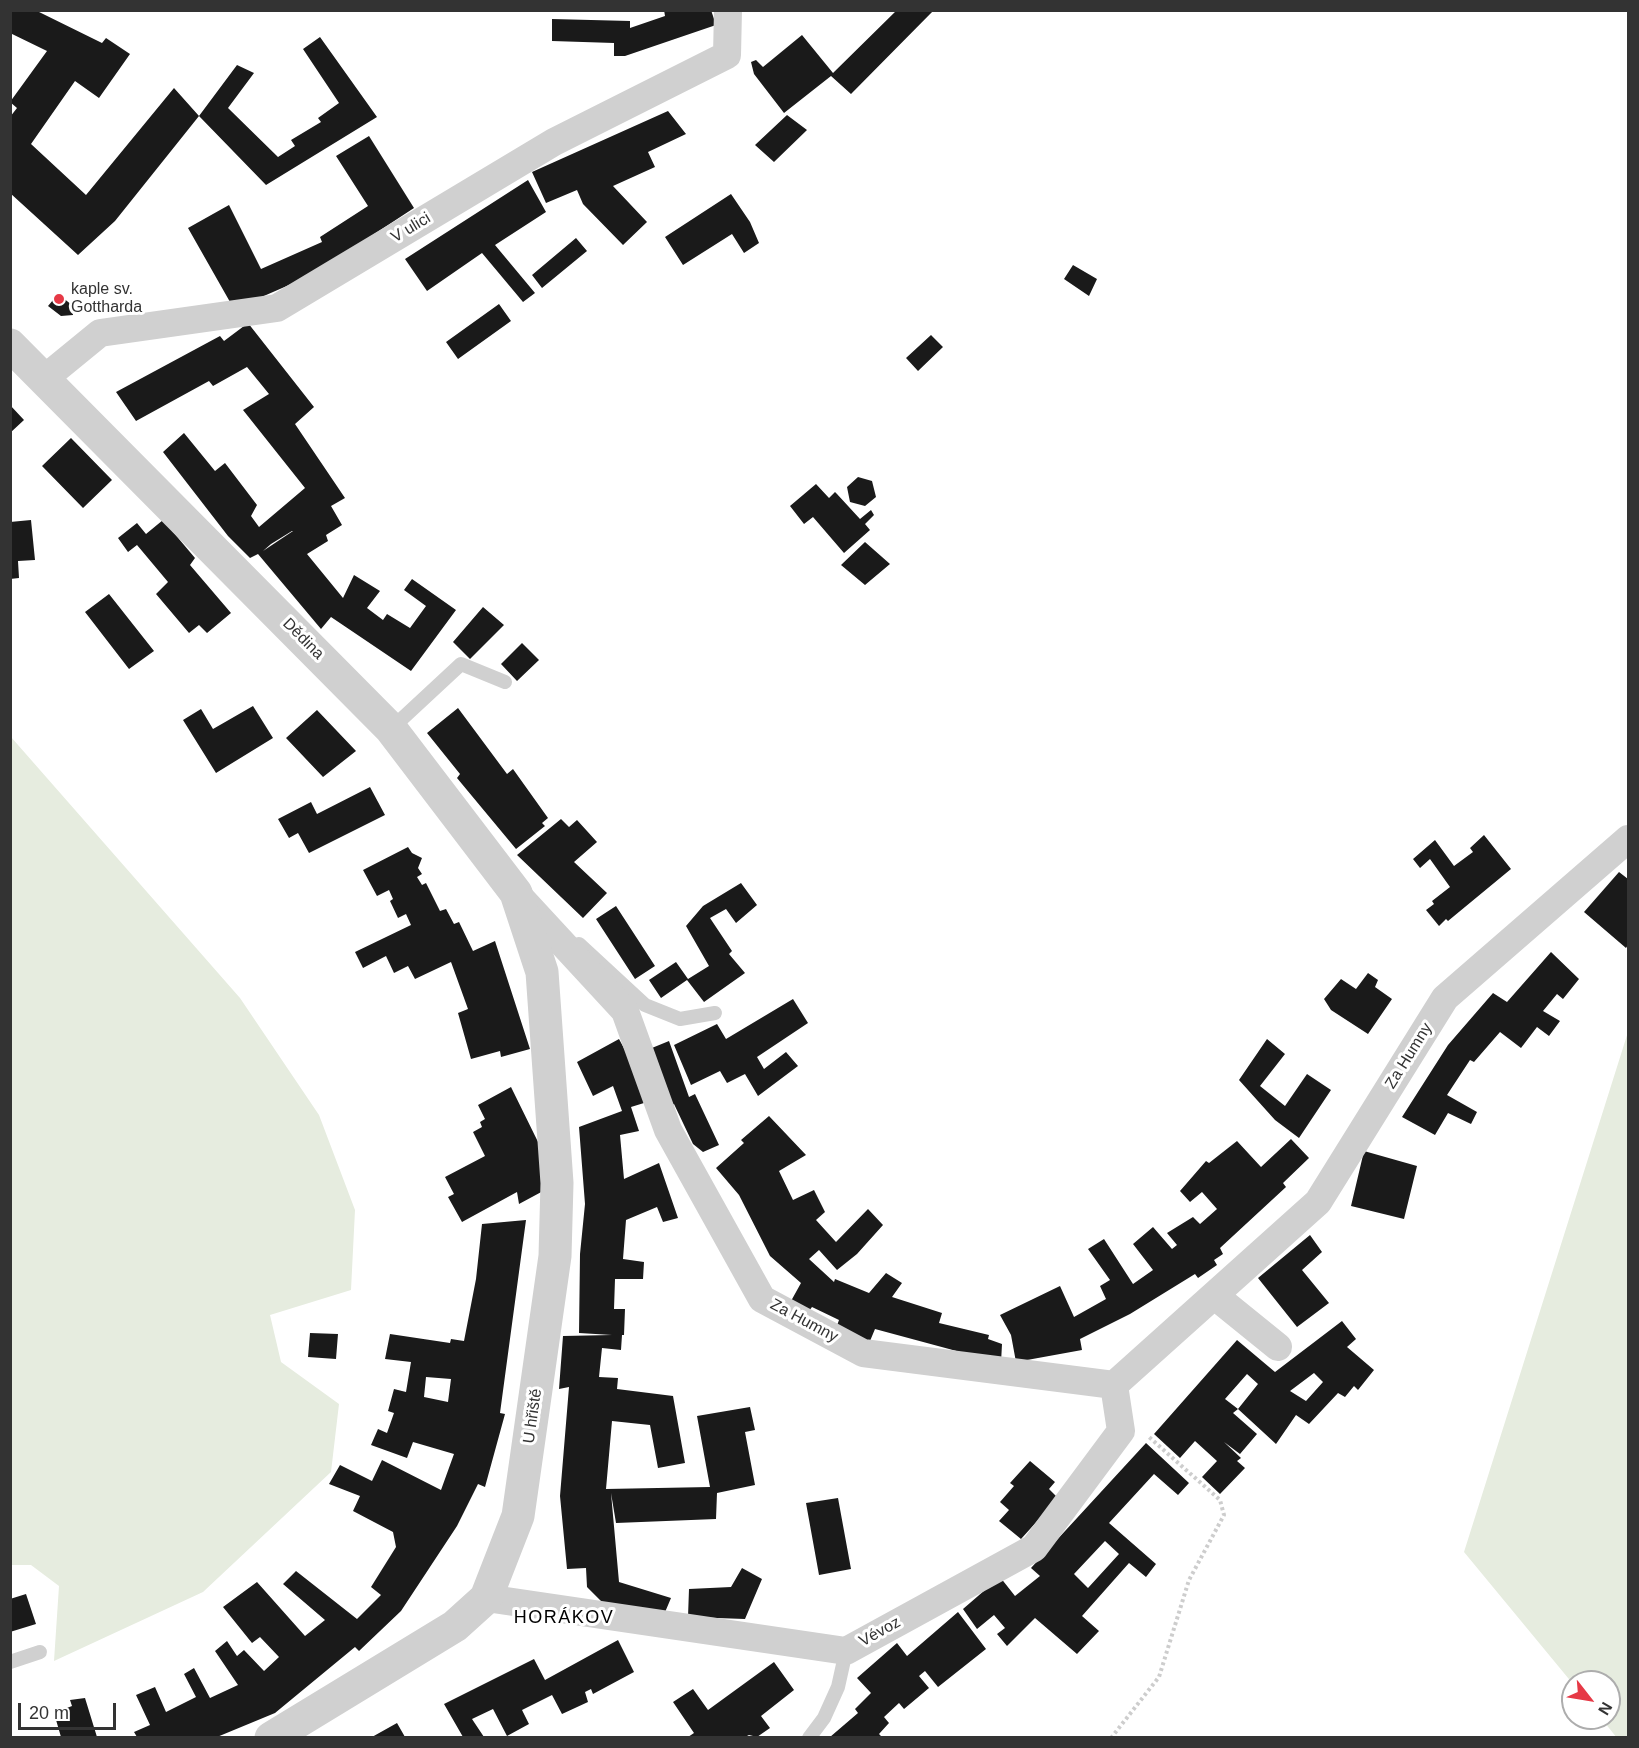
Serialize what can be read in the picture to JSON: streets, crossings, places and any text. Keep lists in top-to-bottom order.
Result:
{
  "streets": {
    "street": [
      "V ulici",
      "Dědina",
      "Za Humny",
      "U hřiště",
      "Vévoz"
    ]
  },
  "crossings": [
    ["V ulici", "Dědina"],
    ["Dědina", "Za Humny"],
    ["Dědina", "U hřiště"],
    ["U hřiště", "Vévoz"]
  ],
  "districts": ["HORÁKOV"],
  "places": ["kaple sv. Gottharda"],
  "scale_bar": "20 m",
  "north": "bottom right"
}
